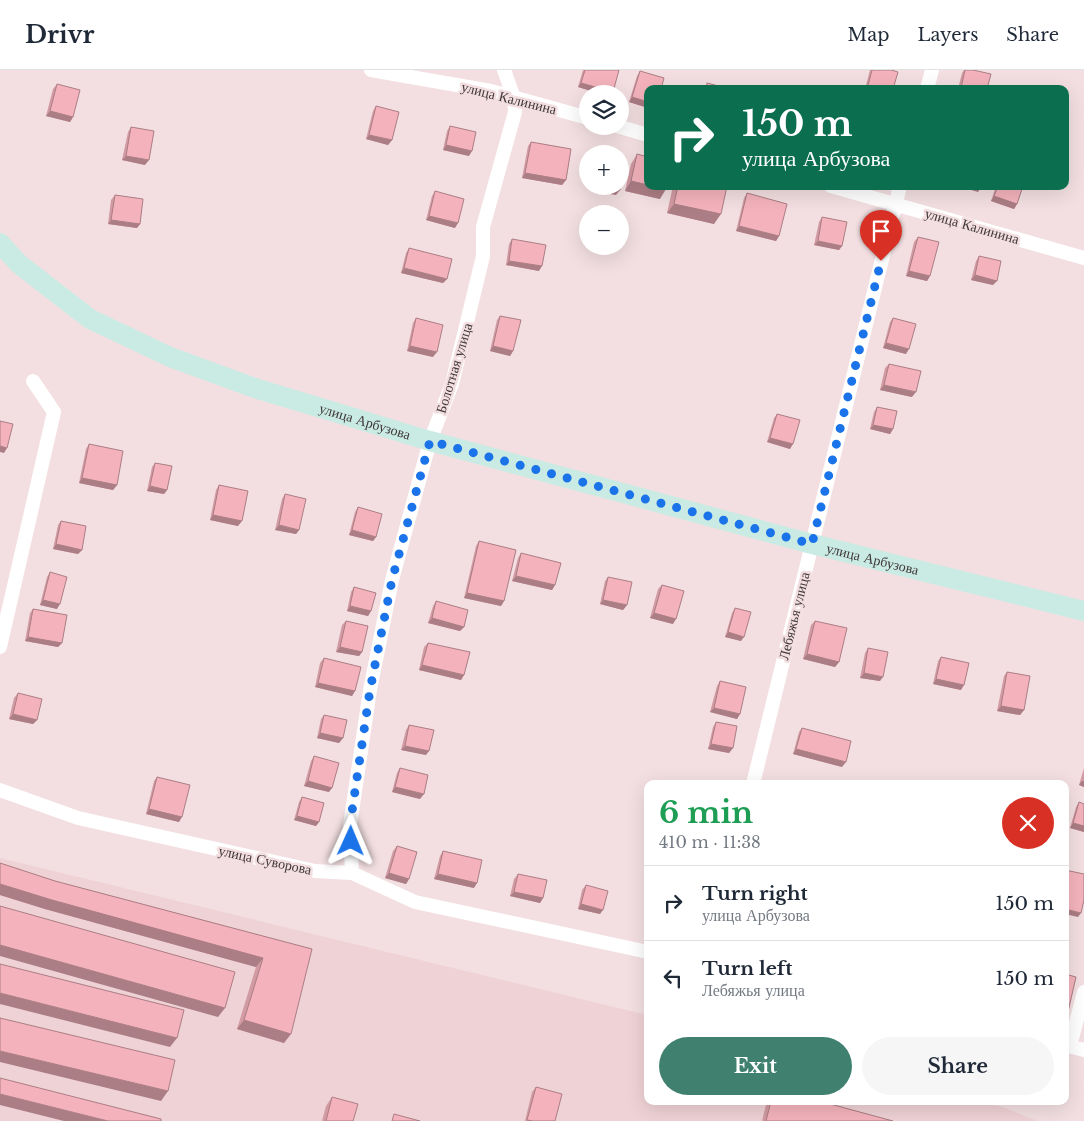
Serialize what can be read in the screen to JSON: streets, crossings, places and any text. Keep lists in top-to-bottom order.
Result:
{
  "streets": {
    "street": [
      "улица Калинина",
      "Болотная улица",
      "улица Арбузова",
      "Лебяжья улица",
      "улица Суворова"
    ]
  },
  "crossings": [
    ["улица Калинина", "Болотная улица"],
    ["улица Калинина", "Лебяжья улица"],
    ["Болотная улица", "улица Арбузова"],
    ["Болотная улица", "улица Суворова"],
    ["улица Арбузова", "Лебяжья улица"]
  ],
  "page": {
    "header": "Drivr",
    "nav": ["Map", "Layers", "Share"],
    "map_buttons": ["+", "−"],
    "turn": ["150 m", "улица Арбузова"],
    "heading": ["6 min", "410 m · 11:38"],
    "list": [
      {
        "name": "Turn right",
        "note": "улица Арбузова",
        "value": "150 m"
      },
      {
        "name": "Turn left",
        "note": "Лебяжья улица",
        "value": "150 m"
      }
    ],
    "buttons": ["Exit", "Share"]
  }
}
